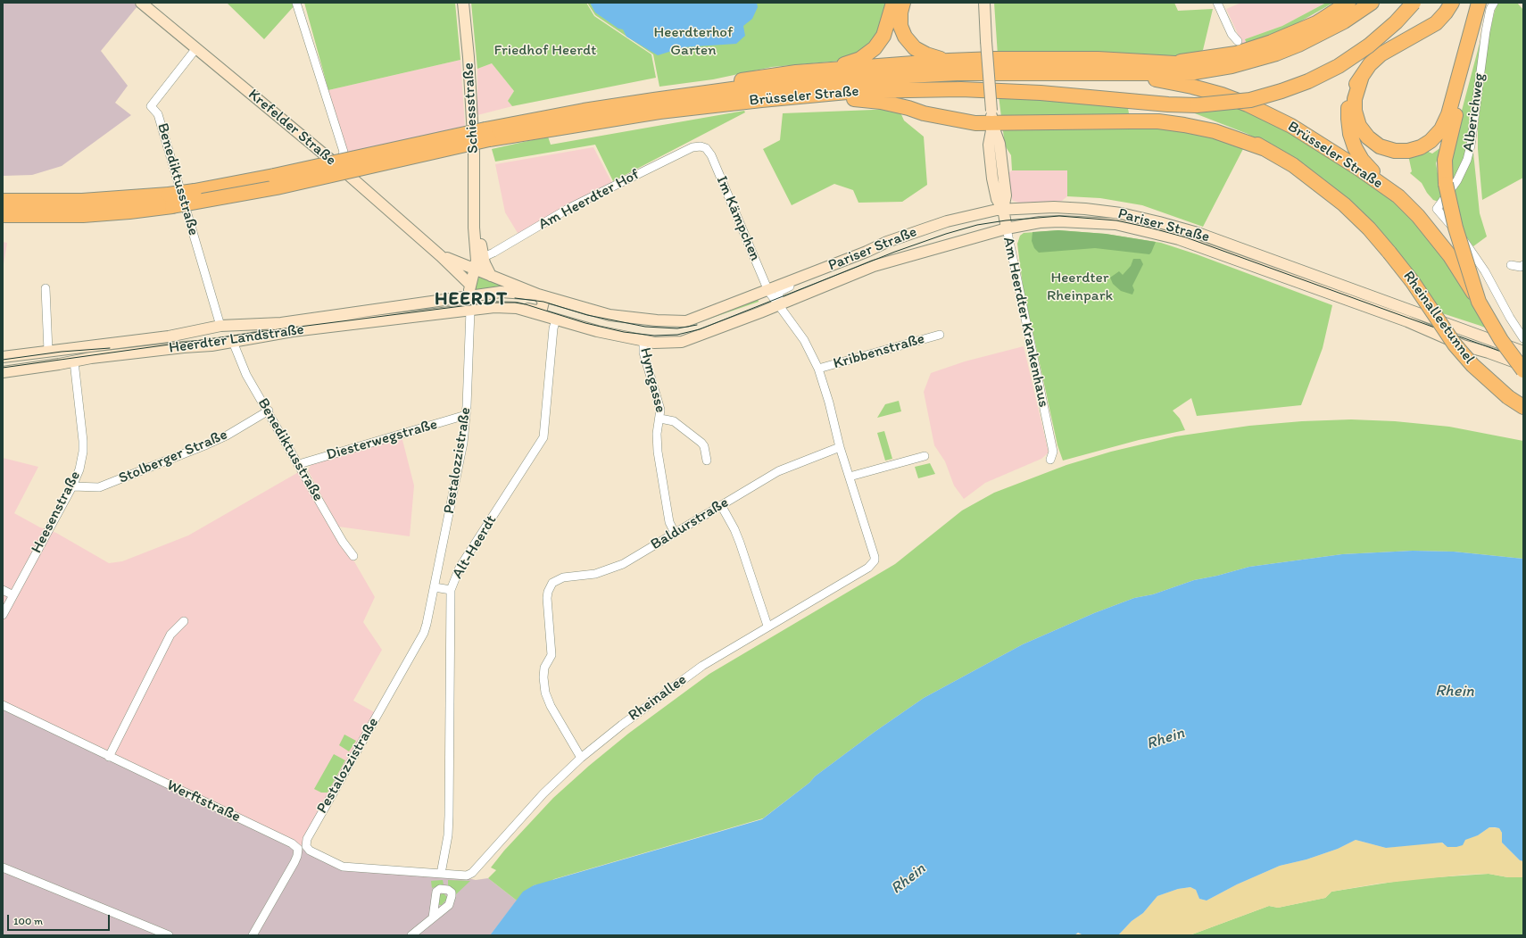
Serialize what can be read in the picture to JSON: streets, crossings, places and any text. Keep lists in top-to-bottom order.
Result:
{
  "streets": {
    "highway": ["Brüsseler Straße", "Rheinalleetunnel"],
    "main road": [
      "Schiessstraße",
      "Krefelder Straße",
      "Pariser Straße",
      "Heerdter Landstraße"
    ],
    "street": [
      "Alberichweg",
      "Benediktusstraße",
      "Am Heerdter Hof",
      "Im Kämpchen",
      "Am Heerdter Krankenhaus",
      "Kribbenstraße",
      "Hymgasse",
      "Diesterwegstraße",
      "Stolberger Straße",
      "Pestalozzistraße",
      "Heesenstraße",
      "Baldurstraße",
      "Alt-Heerdt",
      "Rheinallee",
      "Werftstraße"
    ]
  },
  "crossings": [
    ["Brüsseler Straße", "Rheinalleetunnel"],
    ["Schiessstraße", "Krefelder Straße"],
    ["Schiessstraße", "Am Heerdter Hof"],
    ["Schiessstraße", "Heerdter Landstraße"],
    ["Schiessstraße", "Pestalozzistraße"],
    ["Krefelder Straße", "Benediktusstraße"],
    ["Krefelder Straße", "Am Heerdter Hof"],
    ["Benediktusstraße", "Heerdter Landstraße"],
    ["Benediktusstraße", "Diesterwegstraße"],
    ["Benediktusstraße", "Stolberger Straße"],
    ["Am Heerdter Hof", "Im Kämpchen"],
    ["Im Kämpchen", "Pariser Straße"],
    ["Pariser Straße", "Am Heerdter Krankenhaus"],
    ["Pariser Straße", "Heerdter Landstraße"],
    ["Pariser Straße", "Kribbenstraße"],
    ["Heerdter Landstraße", "Pestalozzistraße"],
    ["Heerdter Landstraße", "Heesenstraße"],
    ["Kribbenstraße", "Baldurstraße"],
    ["Kribbenstraße", "Rheinallee"],
    ["Diesterwegstraße", "Pestalozzistraße"],
    ["Stolberger Straße", "Heesenstraße"],
    ["Baldurstraße", "Rheinallee"],
    ["Alt-Heerdt", "Rheinallee"]
  ],
  "districts": ["HEERDT"],
  "water": ["Rhein"],
  "parks": ["Heerdterhof Garten", "Friedhof Heerdt", "Heerdter Rheinpark"],
  "scale_bar": "100 m"
}
